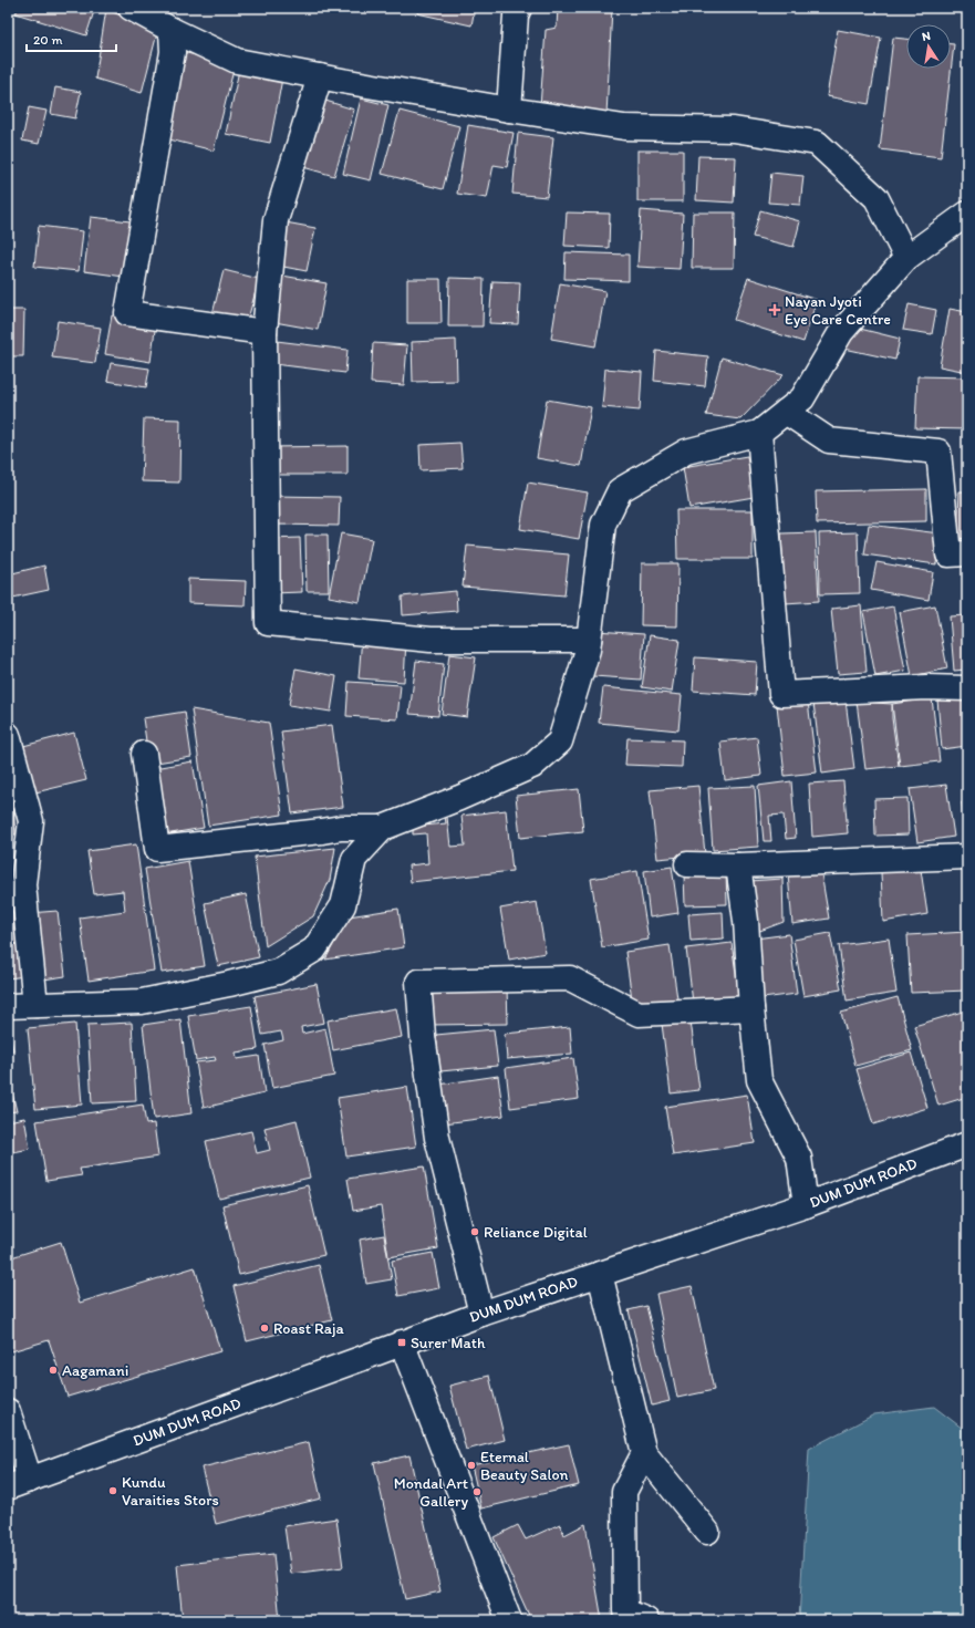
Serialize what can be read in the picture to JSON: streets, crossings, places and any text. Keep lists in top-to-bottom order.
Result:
{
  "streets": {
    "street": ["DUM DUM ROAD"]
  },
  "places": {
    "health": ["Nayan Jyoti Eye Care Centre"],
    "other": [
      "Reliance Digital",
      "Roast Raja",
      "Aagamani",
      "Eternal Beauty Salon",
      "Kundu Varaities Stors",
      "Mondal Art Gallery"
    ],
    "transit": ["Surer Math"]
  },
  "scale_bar": "20 m",
  "north": "top"
}
